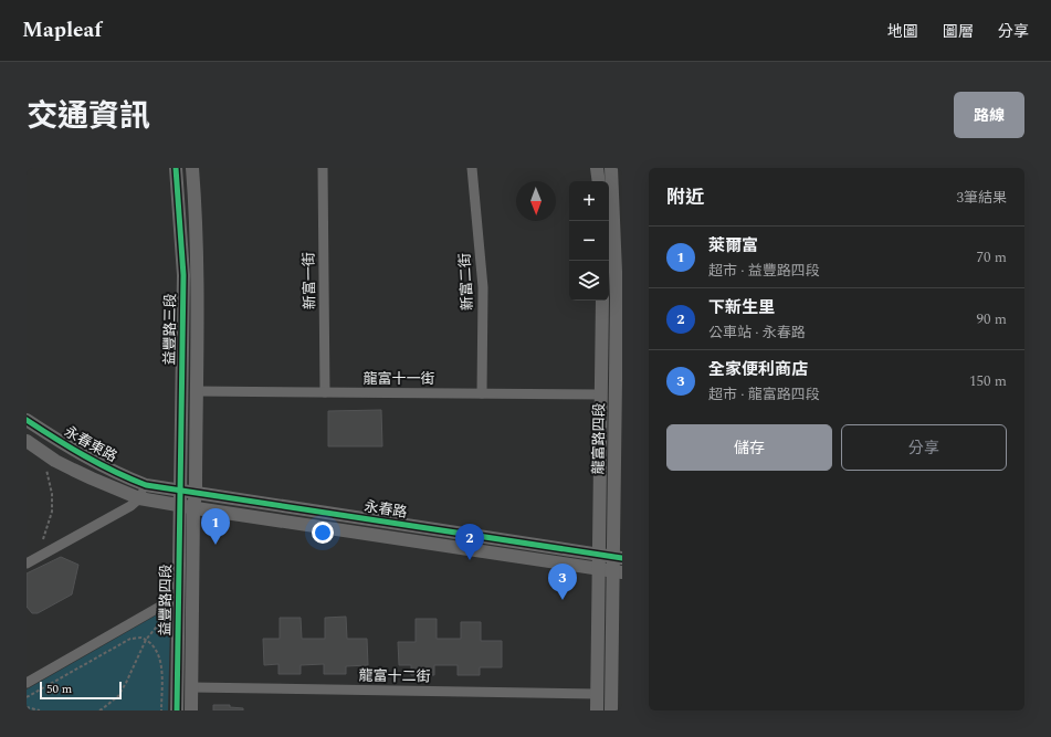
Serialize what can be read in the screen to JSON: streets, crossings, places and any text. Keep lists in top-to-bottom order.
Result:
{
  "streets": {
    "street": [
      "新富一街",
      "新富二街",
      "益豐路三段",
      "龍富十一街",
      "龍富路四段",
      "永春東路",
      "永春路",
      "益豐路四段",
      "龍富十二街"
    ]
  },
  "crossings": [
    ["新富一街", "龍富十一街"],
    ["新富二街", "龍富十一街"],
    ["益豐路三段", "龍富十一街"],
    ["益豐路三段", "永春路"],
    ["益豐路三段", "益豐路四段"],
    ["龍富十一街", "龍富路四段"],
    ["龍富路四段", "永春路"],
    ["龍富路四段", "龍富十二街"],
    ["永春東路", "永春路"],
    ["永春路", "益豐路四段"],
    ["益豐路四段", "龍富十二街"]
  ],
  "scale_bar": "50 m",
  "north": "bottom",
  "page": {
    "header": "Mapleaf",
    "nav": ["地圖", "圖層", "分享"],
    "title": "交通資訊",
    "buttons": [
      "路線",
      ["儲存", "分享"]
    ],
    "heading": ["附近", "3筆結果"],
    "map_buttons": ["+", "−"],
    "list": [
      {
        "mark": "1",
        "name": "萊爾富",
        "note": "超市 · 益豐路四段",
        "value": "70 m"
      },
      {
        "mark": "2",
        "name": "下新生里",
        "note": "公車站 · 永春路",
        "value": "90 m"
      },
      {
        "mark": "3",
        "name": "全家便利商店",
        "note": "超市 · 龍富路四段",
        "value": "150 m"
      }
    ],
    "pins": ["1", "2", "3"],
    "scale": "50 m"
  }
}
